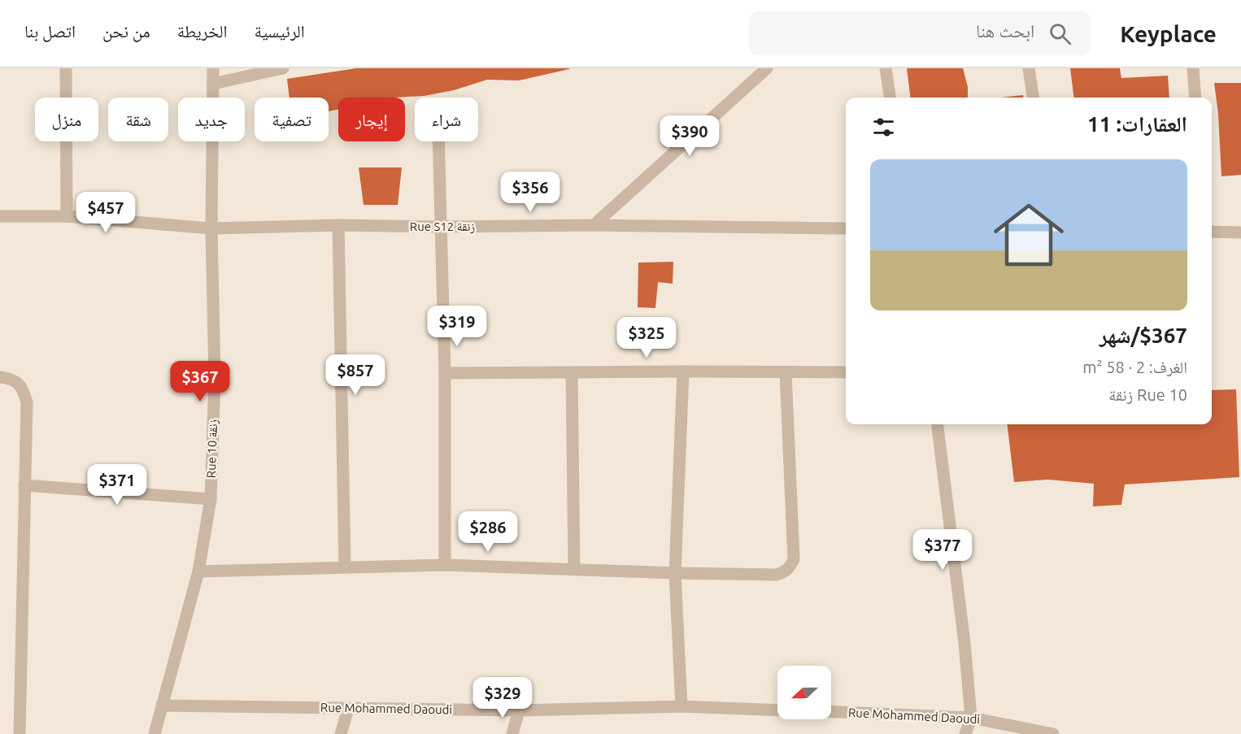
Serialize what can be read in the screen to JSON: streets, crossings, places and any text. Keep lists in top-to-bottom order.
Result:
{
  "streets": {
    "street": ["Rue S12 زنقة", "Rue 10 زنقة", "Rue Mohammed Daoudi"]
  },
  "crossings": [
    ["Rue S12 زنقة", "Rue 10 زنقة"],
    ["Rue 10 زنقة", "Rue Mohammed Daoudi"]
  ],
  "north": "left",
  "page": {
    "header": "Keyplace",
    "search": "ابحث هنا",
    "nav": [
      "الرئيسية",
      "الخريطة",
      "من نحن",
      "اتصل بنا"
    ],
    "chip": [
      "شراء",
      "إيجار",
      "تصفية",
      "جديد",
      "شقة",
      "منزل"
    ],
    "heading": "العقارات: 11",
    "price": [
      "$390",
      "$356",
      "$457",
      "$319",
      "$325",
      "$857",
      "$367",
      "$371",
      "$286",
      "$377",
      "$329"
    ],
    "list": [
      {
        "name": "$367/شهر",
        "note": "الغرف: 2 · 58 m² · Rue 10 زنقة"
      }
    ]
  }
}
